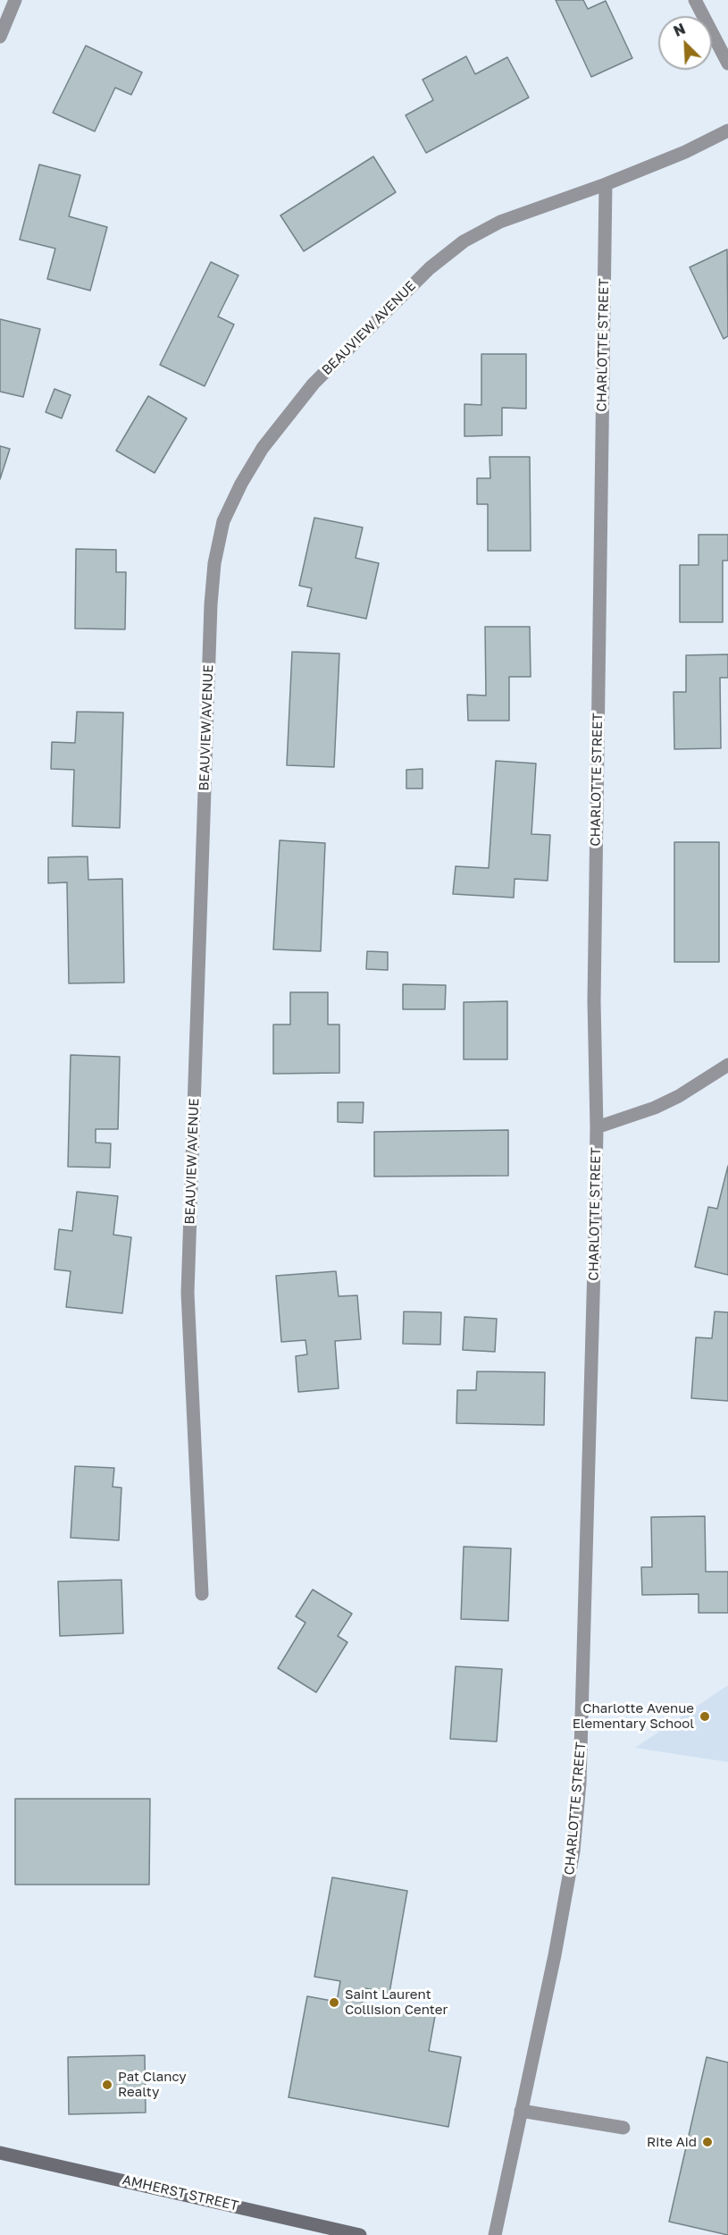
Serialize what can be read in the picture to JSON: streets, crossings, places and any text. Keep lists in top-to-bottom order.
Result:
{
  "streets": {
    "main road": ["AMHERST STREET"],
    "street": ["BEAUVIEW AVENUE", "CHARLOTTE STREET"]
  },
  "crossings": [
    ["BEAUVIEW AVENUE", "CHARLOTTE STREET"]
  ],
  "places": [
    "Charlotte Avenue Elementary School",
    "Saint Laurent Collision Center",
    "Pat Clancy Realty",
    "Rite Aid"
  ],
  "north": "top left"
}
